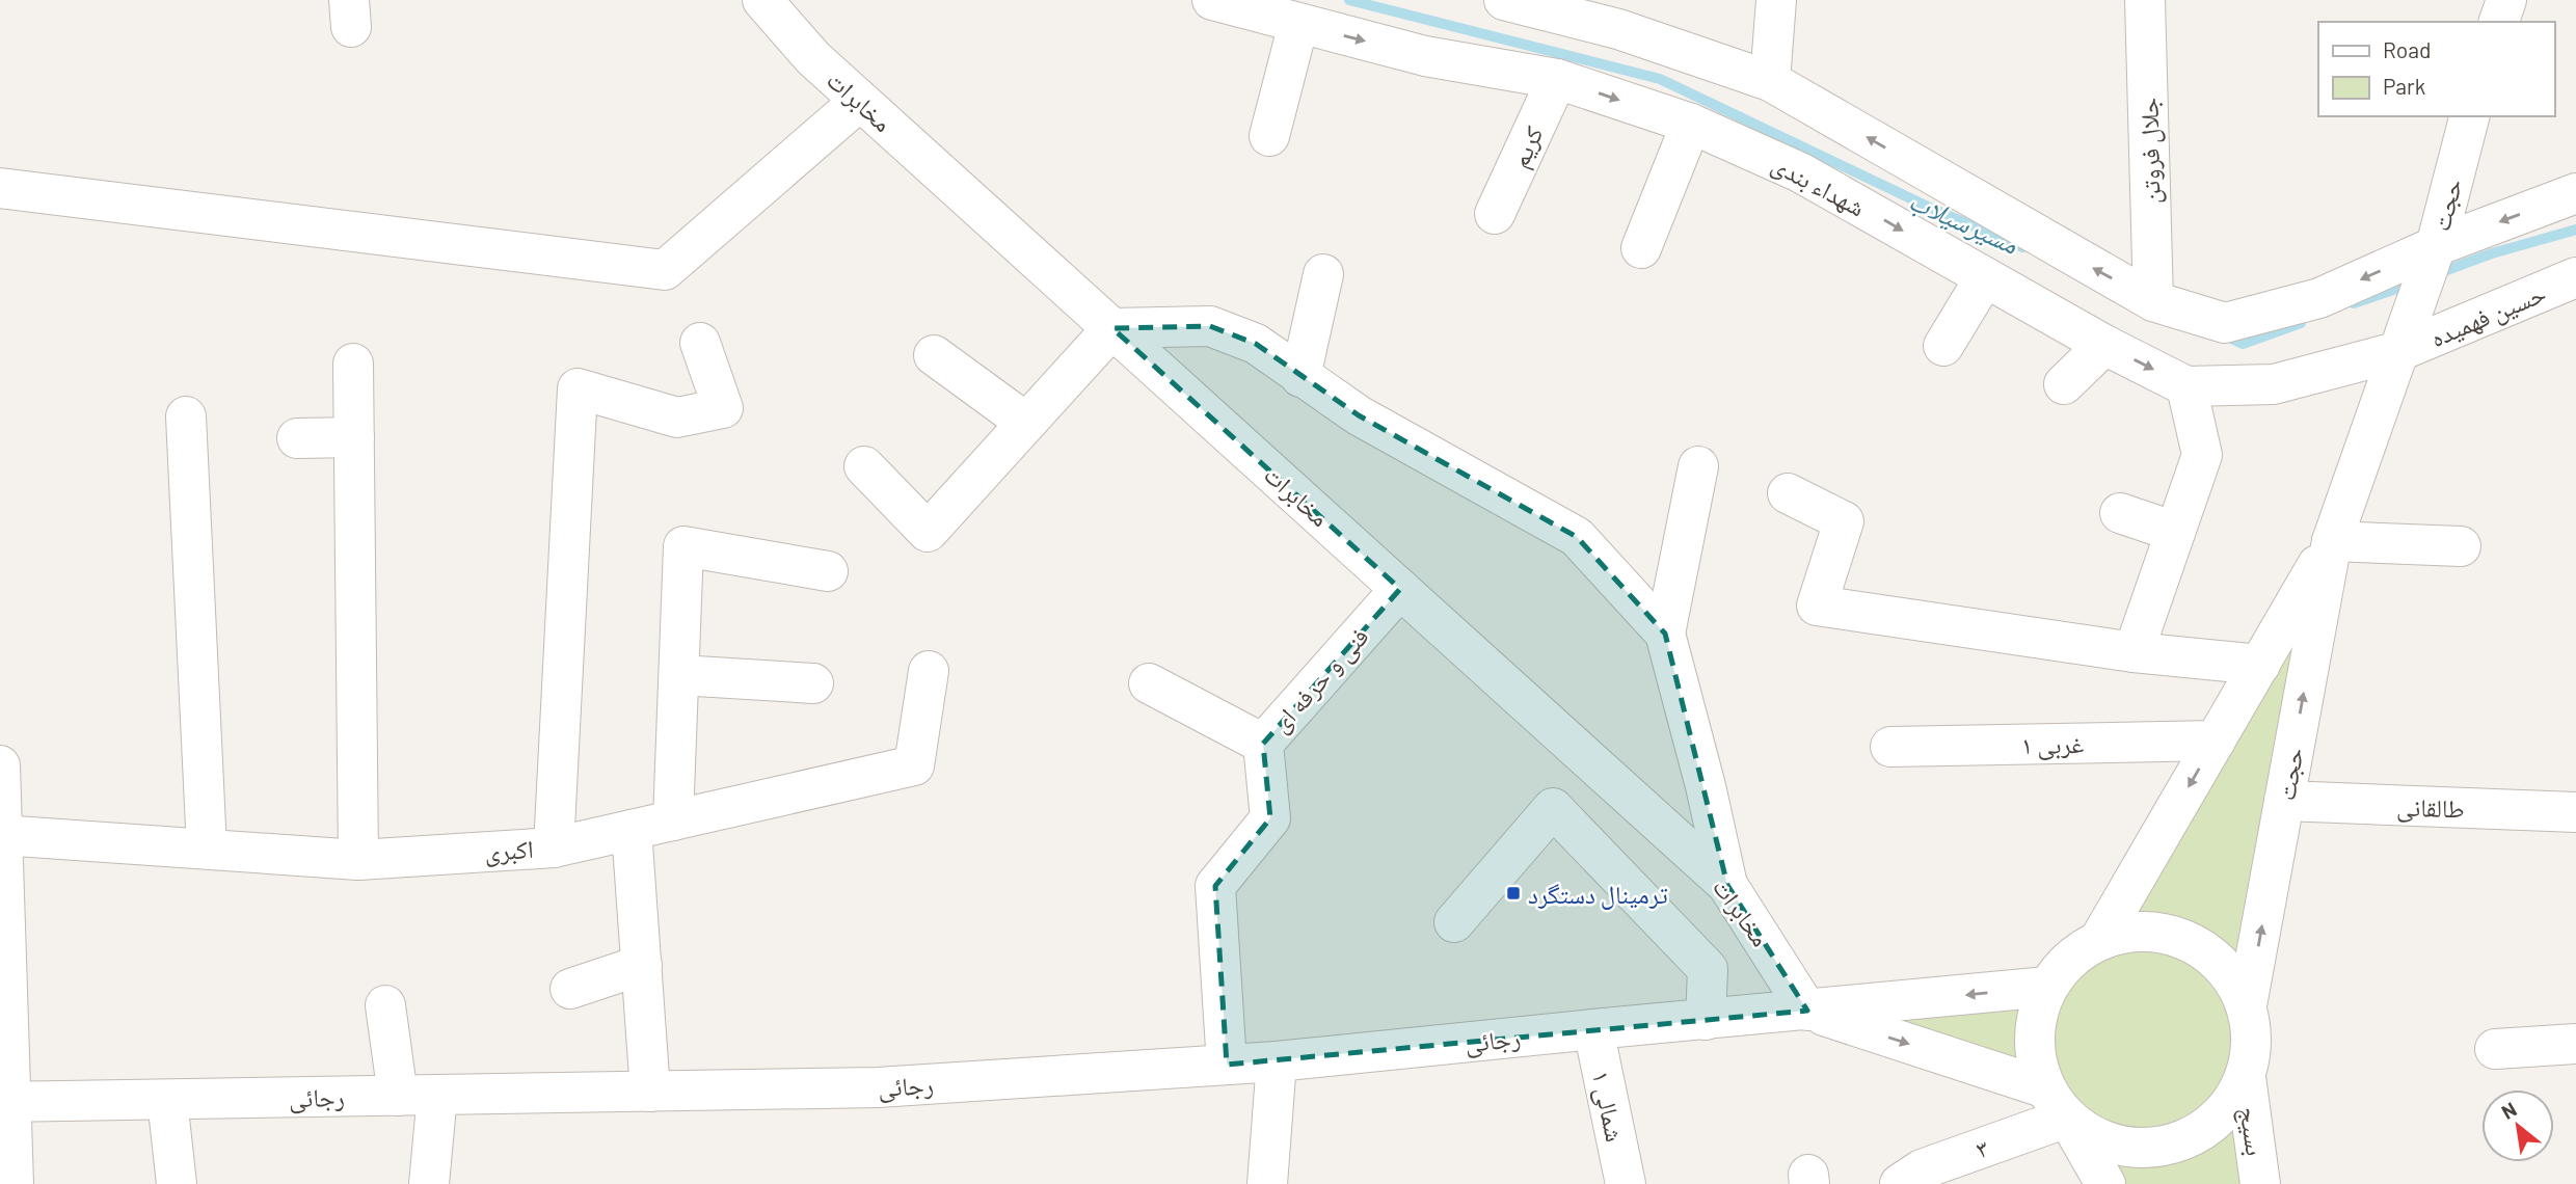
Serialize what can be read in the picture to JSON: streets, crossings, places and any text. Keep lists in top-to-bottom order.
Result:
{
  "streets": {
    "street": [
      "مخابرات",
      "کریم",
      "جلال فروتن",
      "شهداء بندی",
      "حجت",
      "حسین فهمیده",
      "فنی و حرفه ای",
      "۱ غربی",
      "طالقانی",
      "اکبری",
      "رجائی",
      "۱ شمالی",
      "بسیج",
      "۳"
    ]
  },
  "crossings": [
    ["مخابرات", "فنی و حرفه ای"],
    ["مخابرات", "رجائی"],
    ["کریم", "شهداء بندی"],
    ["شهداء بندی", "حجت"],
    ["شهداء بندی", "حسین فهمیده"],
    ["حجت", "حسین فهمیده"],
    ["حجت", "۱ غربی"],
    ["حجت", "طالقانی"],
    ["حجت", "رجائی"],
    ["حجت", "بسیج"],
    ["حجت", "۳"],
    ["فنی و حرفه ای", "رجائی"],
    ["رجائی", "۱ شمالی"],
    ["رجائی", "بسیج"],
    ["رجائی", "۳"],
    ["بسیج", "۳"]
  ],
  "water": ["مسیرسیلاب"],
  "places": {
    "transit": ["ترمینال دستگرد"]
  },
  "legend": ["Road", "Park"],
  "north": "top left"
}
